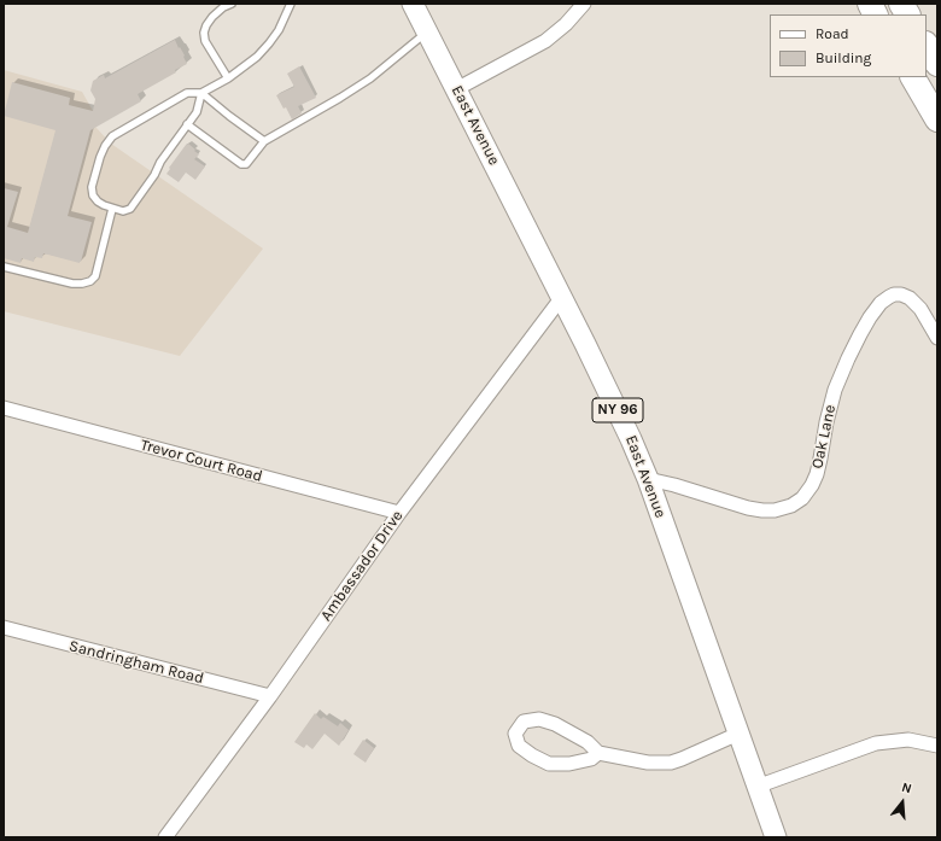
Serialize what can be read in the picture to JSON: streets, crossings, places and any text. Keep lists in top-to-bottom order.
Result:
{
  "streets": {
    "main road": ["East Avenue", "NY 96"],
    "street": [
      "Oak Lane",
      "Trevor Court Road",
      "Ambassador Drive",
      "Sandringham Road"
    ]
  },
  "crossings": [
    ["East Avenue", "Oak Lane"],
    ["East Avenue", "Ambassador Drive"],
    ["Trevor Court Road", "Ambassador Drive"],
    ["Ambassador Drive", "Sandringham Road"]
  ],
  "legend": ["Road", "Building"],
  "north": "top"
}
